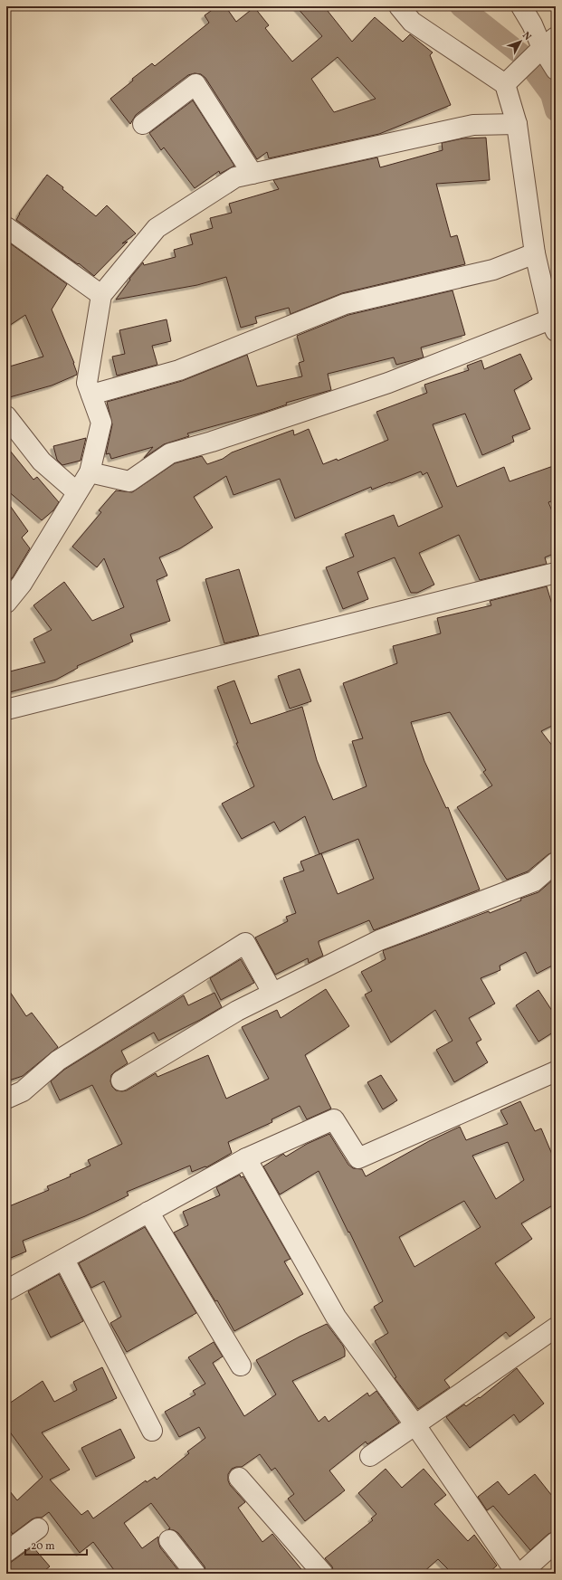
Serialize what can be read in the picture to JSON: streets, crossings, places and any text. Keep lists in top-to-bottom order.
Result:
{
  "scale_bar": "20 m",
  "north": "top right"
}
